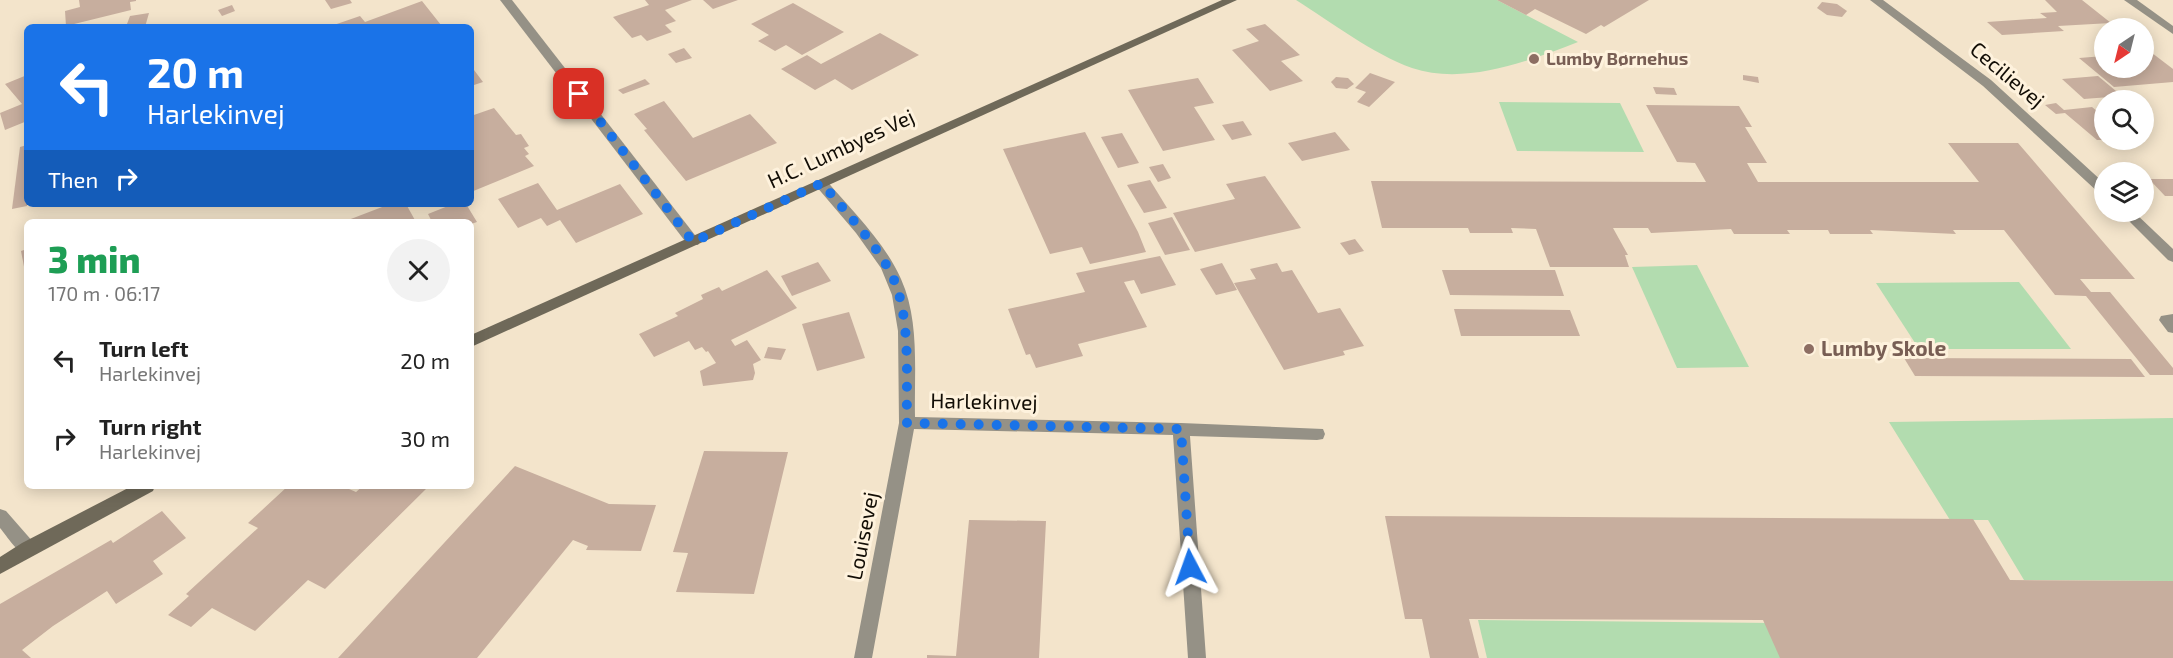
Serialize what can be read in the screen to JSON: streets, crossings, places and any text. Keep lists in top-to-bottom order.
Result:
{
  "streets": {
    "street": [
      "Cecilievej",
      "H.C. Lumbyes Vej",
      "Harlekinvej",
      "Louisevej"
    ]
  },
  "crossings": [
    ["H.C. Lumbyes Vej", "Harlekinvej"],
    ["Harlekinvej", "Louisevej"]
  ],
  "places": ["Lumby Børnehus", "Lumby Skole"],
  "north": "bottom left",
  "page": {
    "turn": ["20 m", "Harlekinvej"],
    "then": "Then",
    "heading": ["3 min", "170 m · 06:17"],
    "list": [
      {
        "name": "Turn left",
        "note": "Harlekinvej",
        "value": "20 m"
      },
      {
        "name": "Turn right",
        "note": "Harlekinvej",
        "value": "30 m"
      }
    ]
  }
}
